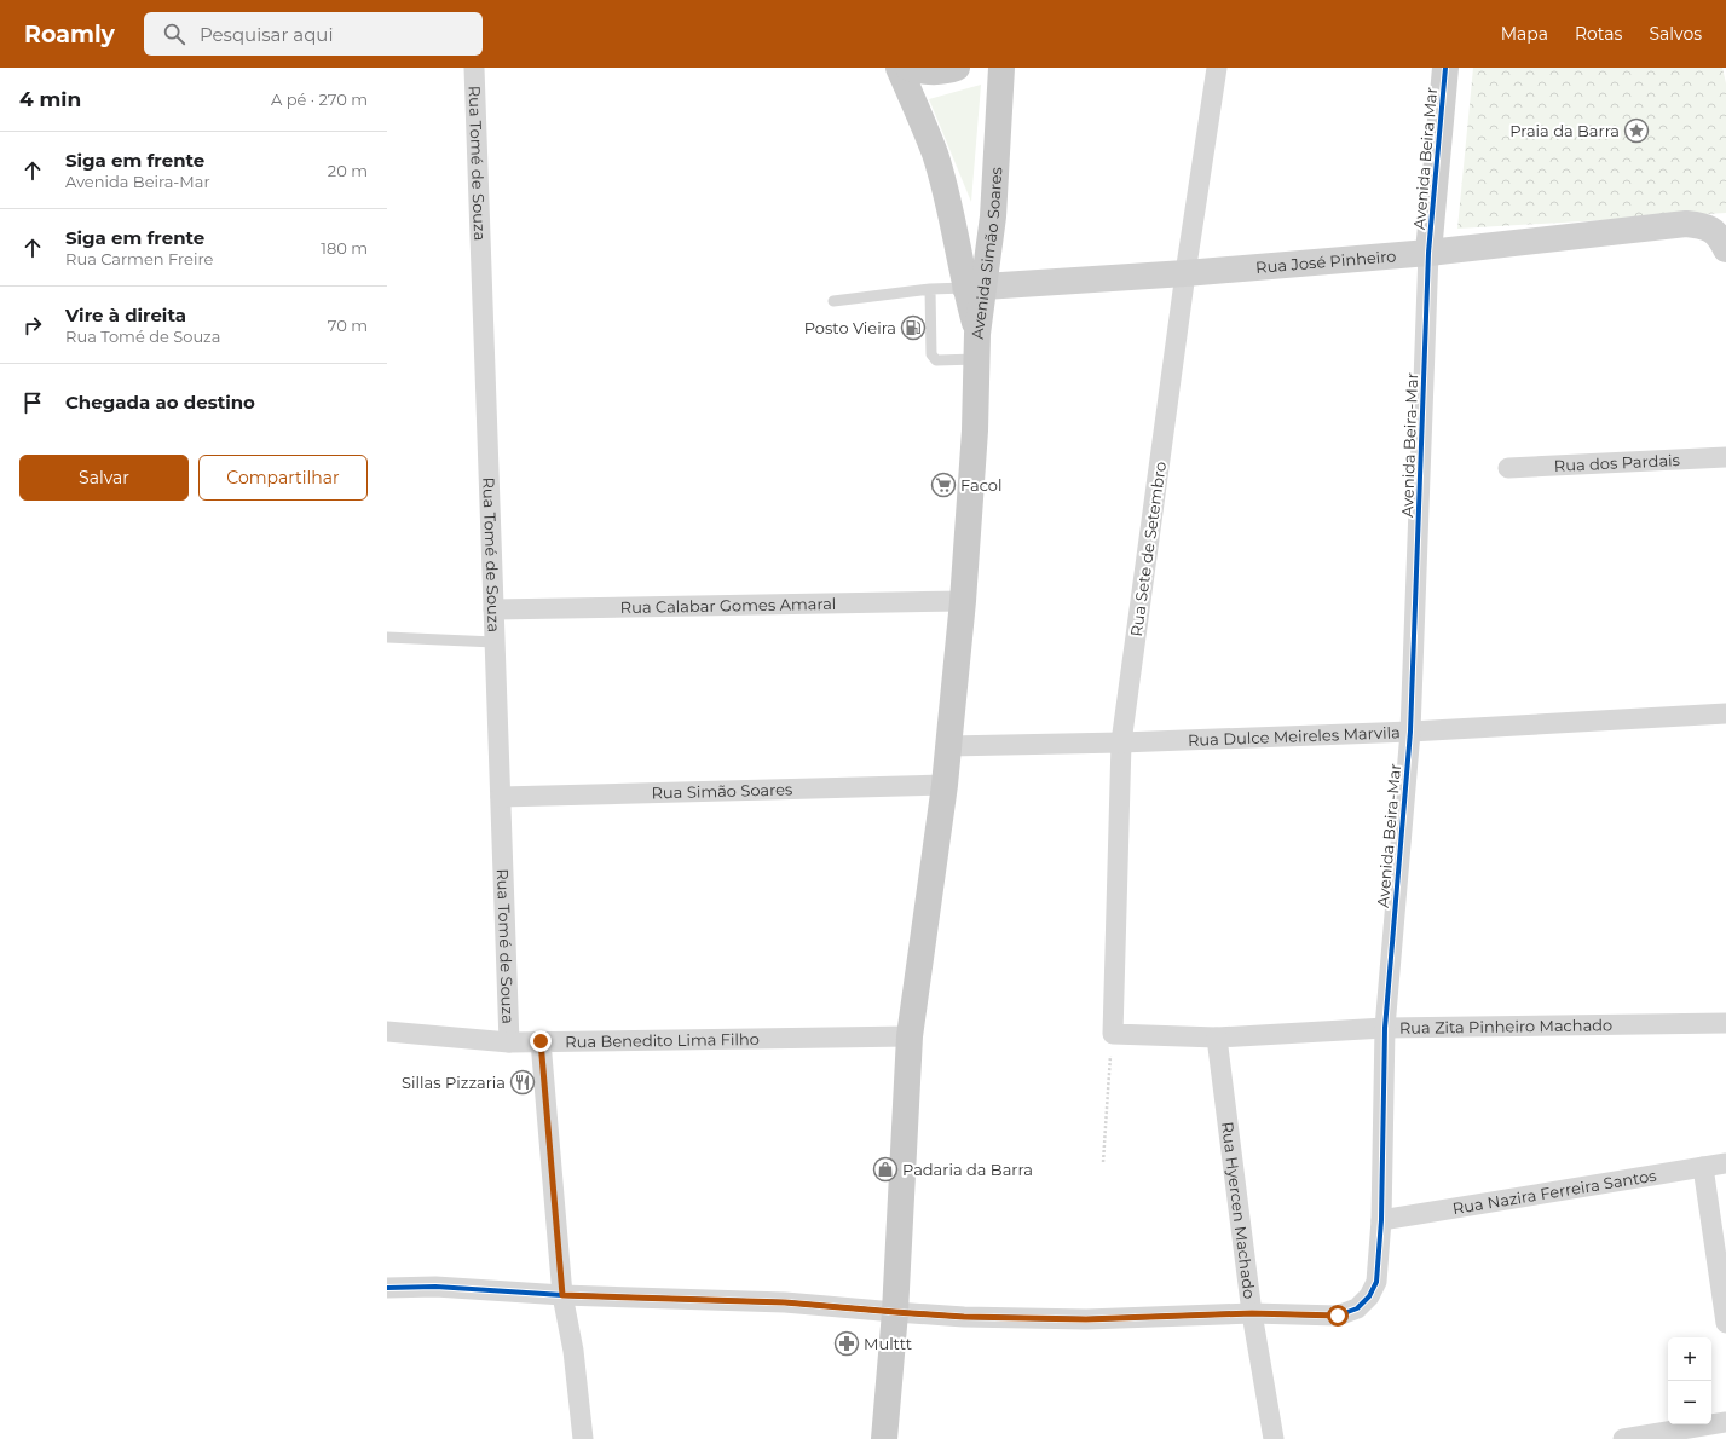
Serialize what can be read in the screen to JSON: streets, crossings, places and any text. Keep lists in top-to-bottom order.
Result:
{
  "streets": {
    "main road": ["Avenida Simão Soares"],
    "street": [
      "Avenida Beira Mar",
      "Rua Tomé de Souza",
      "Rua José Pinheiro",
      "Avenida Beira-Mar",
      "Rua dos Pardais",
      "Rua Sete de Setembro",
      "Rua Calabar Gomes Amaral",
      "Rua Dulce Meireles Marvila",
      "Rua Simão Soares",
      "Rua Zita Pinheiro Machado",
      "Rua Benedito Lima Filho",
      "Rua Nazira Ferreira Santos",
      "Rua Hyercen Machado"
    ]
  },
  "crossings": [
    ["Avenida Beira Mar", "Rua José Pinheiro"],
    ["Avenida Beira Mar", "Avenida Beira-Mar"],
    ["Rua Tomé de Souza", "Rua Calabar Gomes Amaral"],
    ["Rua Tomé de Souza", "Rua Simão Soares"],
    ["Rua Tomé de Souza", "Rua Benedito Lima Filho"],
    ["Avenida Simão Soares", "Rua José Pinheiro"],
    ["Avenida Simão Soares", "Avenida Beira-Mar"],
    ["Avenida Simão Soares", "Rua Calabar Gomes Amaral"],
    ["Avenida Simão Soares", "Rua Dulce Meireles Marvila"],
    ["Avenida Simão Soares", "Rua Simão Soares"],
    ["Avenida Simão Soares", "Rua Benedito Lima Filho"],
    ["Rua José Pinheiro", "Avenida Beira-Mar"],
    ["Rua José Pinheiro", "Rua Sete de Setembro"],
    ["Avenida Beira-Mar", "Rua Dulce Meireles Marvila"],
    ["Avenida Beira-Mar", "Rua Zita Pinheiro Machado"],
    ["Avenida Beira-Mar", "Rua Nazira Ferreira Santos"],
    ["Avenida Beira-Mar", "Rua Hyercen Machado"],
    ["Rua Sete de Setembro", "Rua Dulce Meireles Marvila"],
    ["Rua Sete de Setembro", "Rua Zita Pinheiro Machado"],
    ["Rua Zita Pinheiro Machado", "Rua Hyercen Machado"]
  ],
  "places": {
    "place": ["Praia da Barra"],
    "fuel station": ["Posto Vieira"],
    "supermarket": ["Facol"],
    "restaurant": ["Sillas Pizzaria"],
    "shop": ["Padaria da Barra"],
    "pharmacy": ["Multtt"]
  },
  "page": {
    "header": "Roamly",
    "search": "Pesquisar aqui",
    "nav": ["Mapa", "Rotas", "Salvos"],
    "heading": ["4 min", "A pé · 270 m"],
    "list": [
      ["Siga em frente", "Avenida Beira-Mar", "20 m"],
      ["Siga em frente", "Rua Carmen Freire", "180 m"],
      ["Vire à direita", "Rua Tomé de Souza", "70 m"],
      "Chegada ao destino"
    ],
    "buttons": ["Salvar", "Compartilhar"],
    "map_buttons": ["+", "−"]
  }
}
